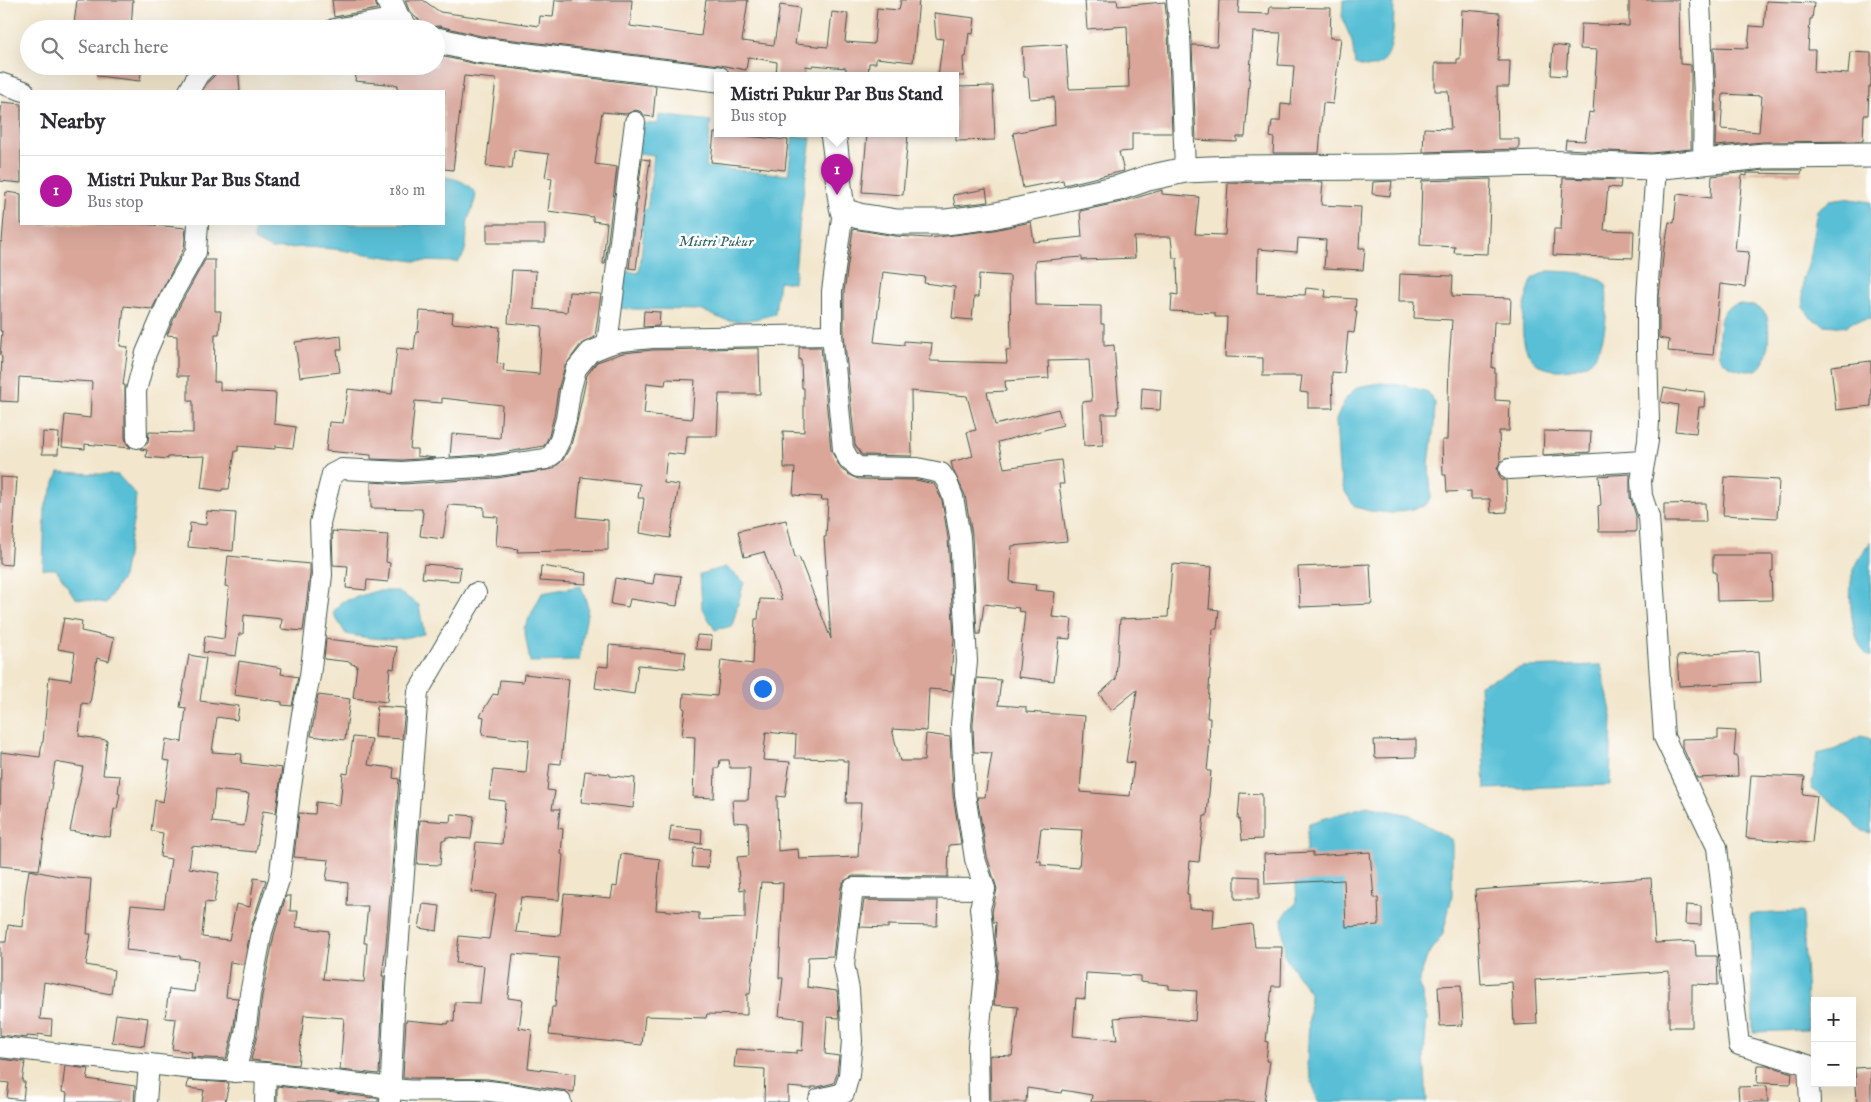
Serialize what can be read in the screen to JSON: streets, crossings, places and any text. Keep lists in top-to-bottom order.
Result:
{
  "water": ["Mistri Pukur"],
  "page": {
    "search": "Search here",
    "popup": ["Mistri Pukur Par Bus Stand", "Bus stop"],
    "heading": "Nearby",
    "pins": "1",
    "list": [
      {
        "mark": "1",
        "name": "Mistri Pukur Par Bus Stand",
        "note": "Bus stop",
        "value": "180 m"
      }
    ],
    "map_buttons": ["+", "−"]
  }
}
